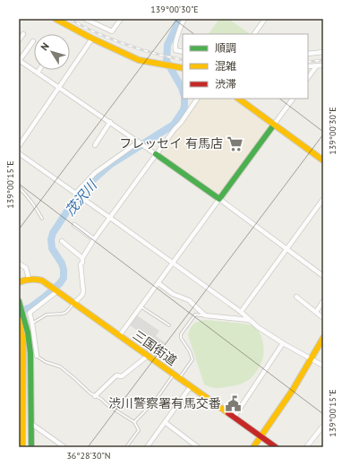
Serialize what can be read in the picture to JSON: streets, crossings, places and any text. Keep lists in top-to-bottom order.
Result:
{
  "streets": {
    "street": ["三国街道"]
  },
  "water": ["茂沢川"],
  "places": {
    "supermarket": ["フレッセイ 有馬店"],
    "public building": ["渋川警察署有馬交番"]
  },
  "legend": ["順調", "混雑", "渋滞"],
  "north": "top left",
  "coordinates": ["139°00'30\"E", "139°00'15\"E", "36°28'30\"N"]
}
